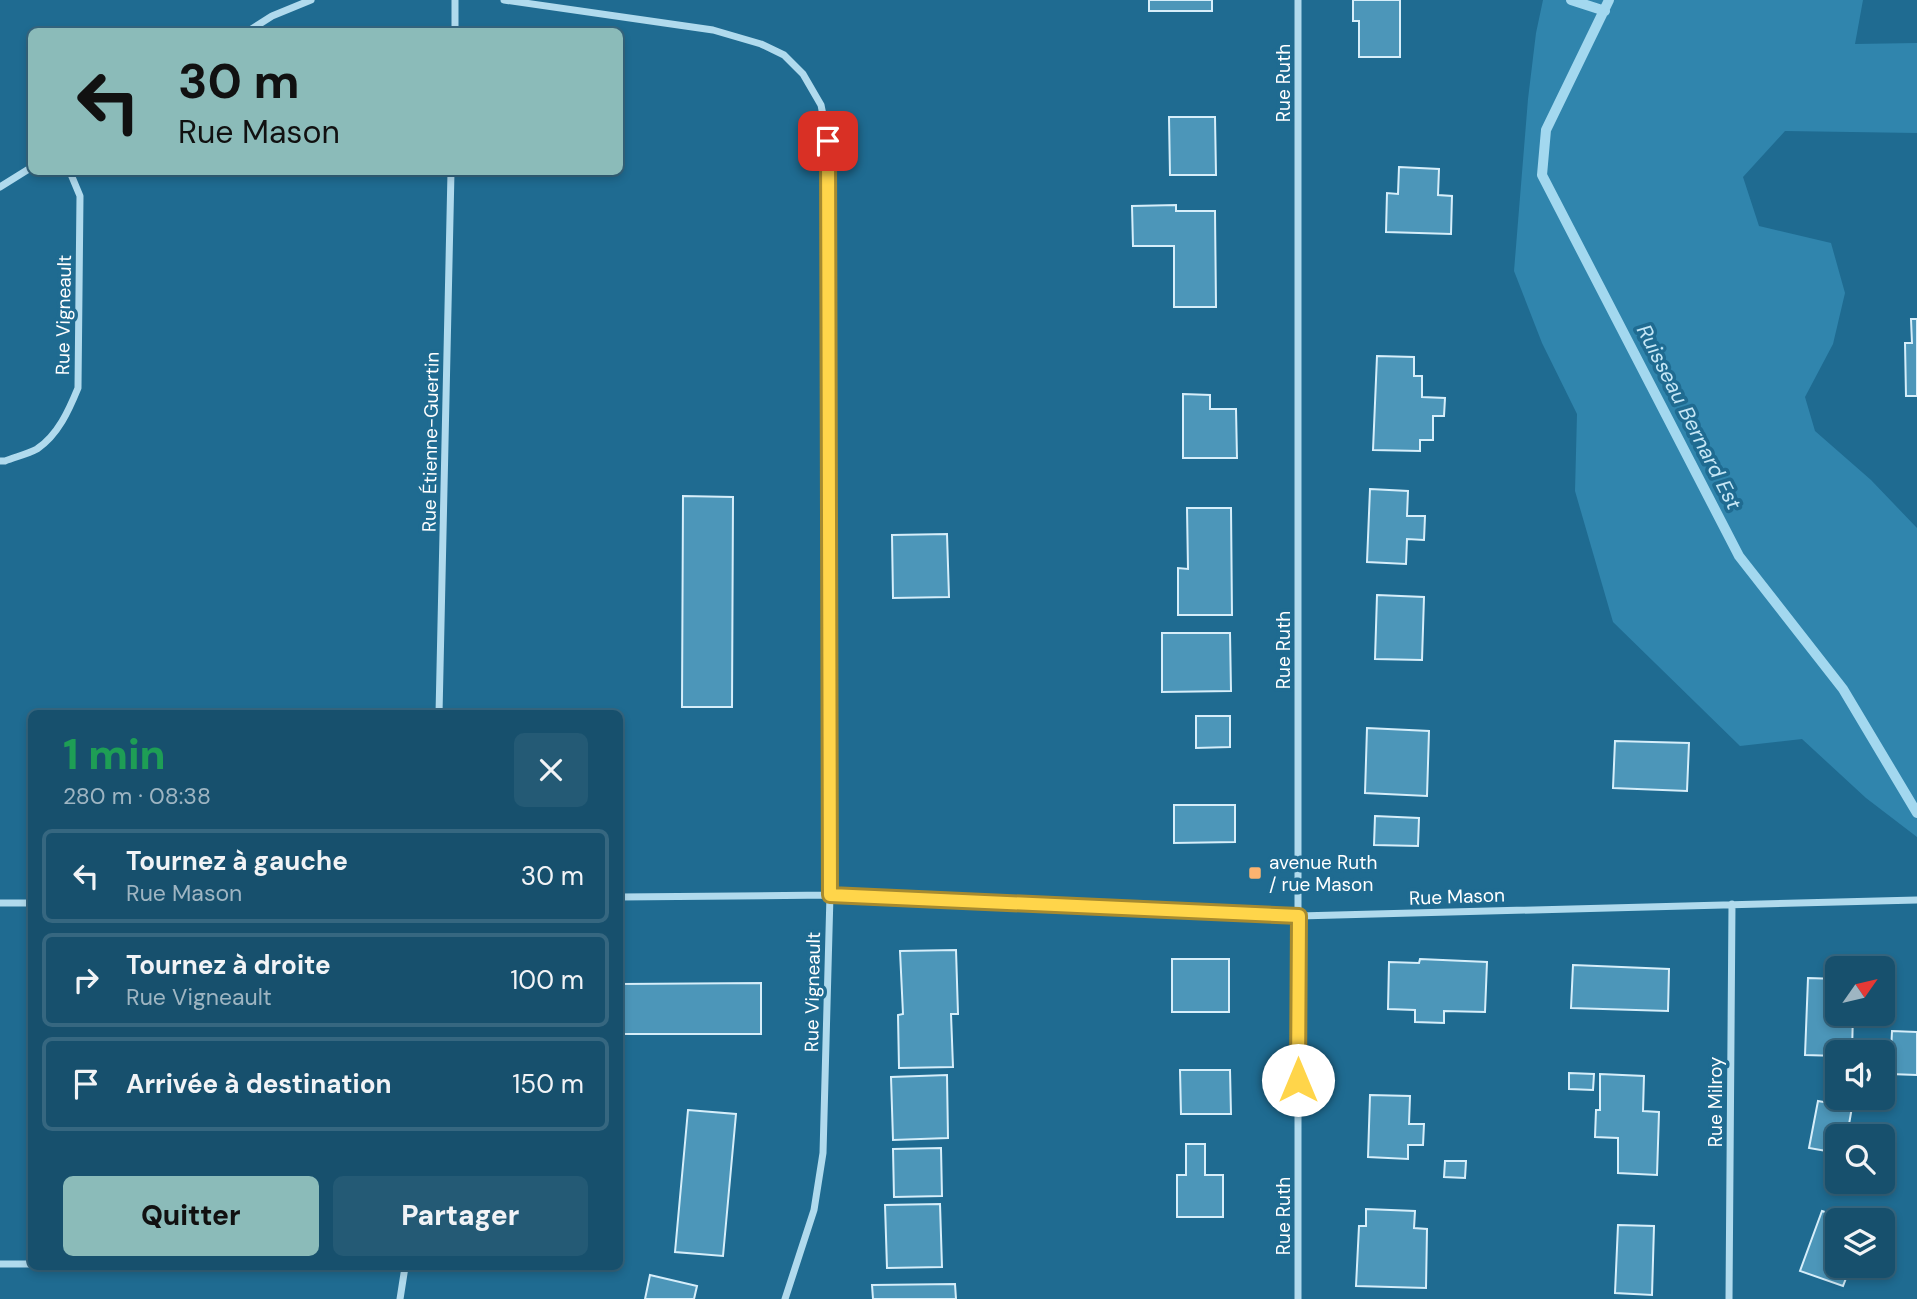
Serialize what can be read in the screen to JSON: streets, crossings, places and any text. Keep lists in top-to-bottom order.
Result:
{
  "streets": {
    "street": [
      "Rue Ruth",
      "Rue Vigneault",
      "Rue Étienne-Guertin",
      "Rue Mason",
      "Rue Milroy"
    ]
  },
  "crossings": [
    ["Rue Ruth", "Rue Mason"],
    ["Rue Vigneault", "Rue Mason"],
    ["Rue Mason", "Rue Milroy"]
  ],
  "water": ["Ruisseau Bernard Est"],
  "places": {
    "transit": ["avenue Ruth / rue Mason"]
  },
  "north": "top right",
  "page": {
    "turn": ["30 m", "Rue Mason"],
    "heading": ["1 min", "280 m · 08:38"],
    "list": [
      {
        "name": "Tournez à gauche",
        "note": "Rue Mason",
        "value": "30 m"
      },
      {
        "name": "Tournez à droite",
        "note": "Rue Vigneault",
        "value": "100 m"
      },
      {
        "name": "Arrivée à destination",
        "value": "150 m"
      }
    ],
    "buttons": ["Quitter", "Partager"]
  }
}
